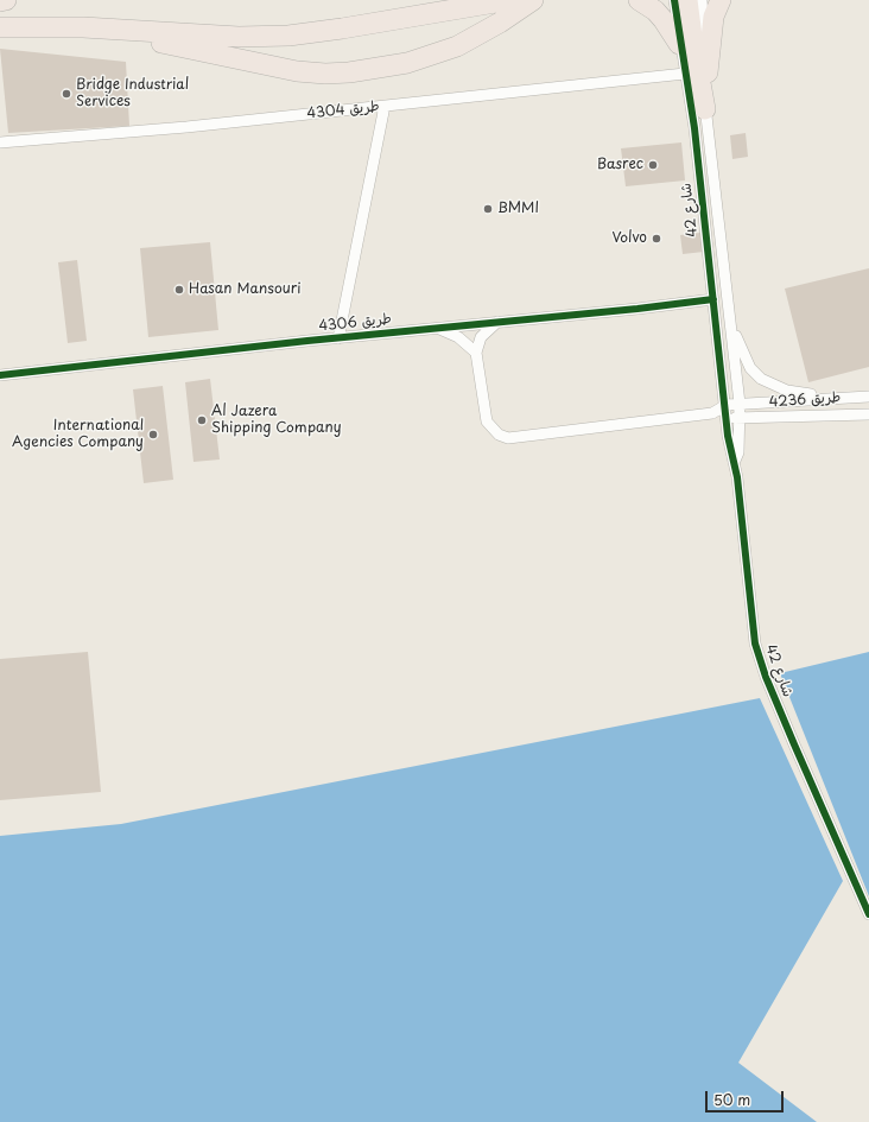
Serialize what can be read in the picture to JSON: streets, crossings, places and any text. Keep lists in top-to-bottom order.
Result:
{
  "streets": {
    "street": [
      "طريق 4304",
      "شارع 42",
      "طريق 4306",
      "طريق 4236"
    ]
  },
  "crossings": [
    ["طريق 4304", "شارع 42"],
    ["طريق 4304", "طريق 4306"],
    ["شارع 42", "طريق 4306"],
    ["شارع 42", "طريق 4236"]
  ],
  "places": [
    "Bridge Industrial Services",
    "Basrec",
    "BMMI",
    "Volvo",
    "Hasan Mansouri",
    "Al Jazera Shipping Company",
    "International Agencies Company"
  ],
  "scale_bar": "50 m"
}
